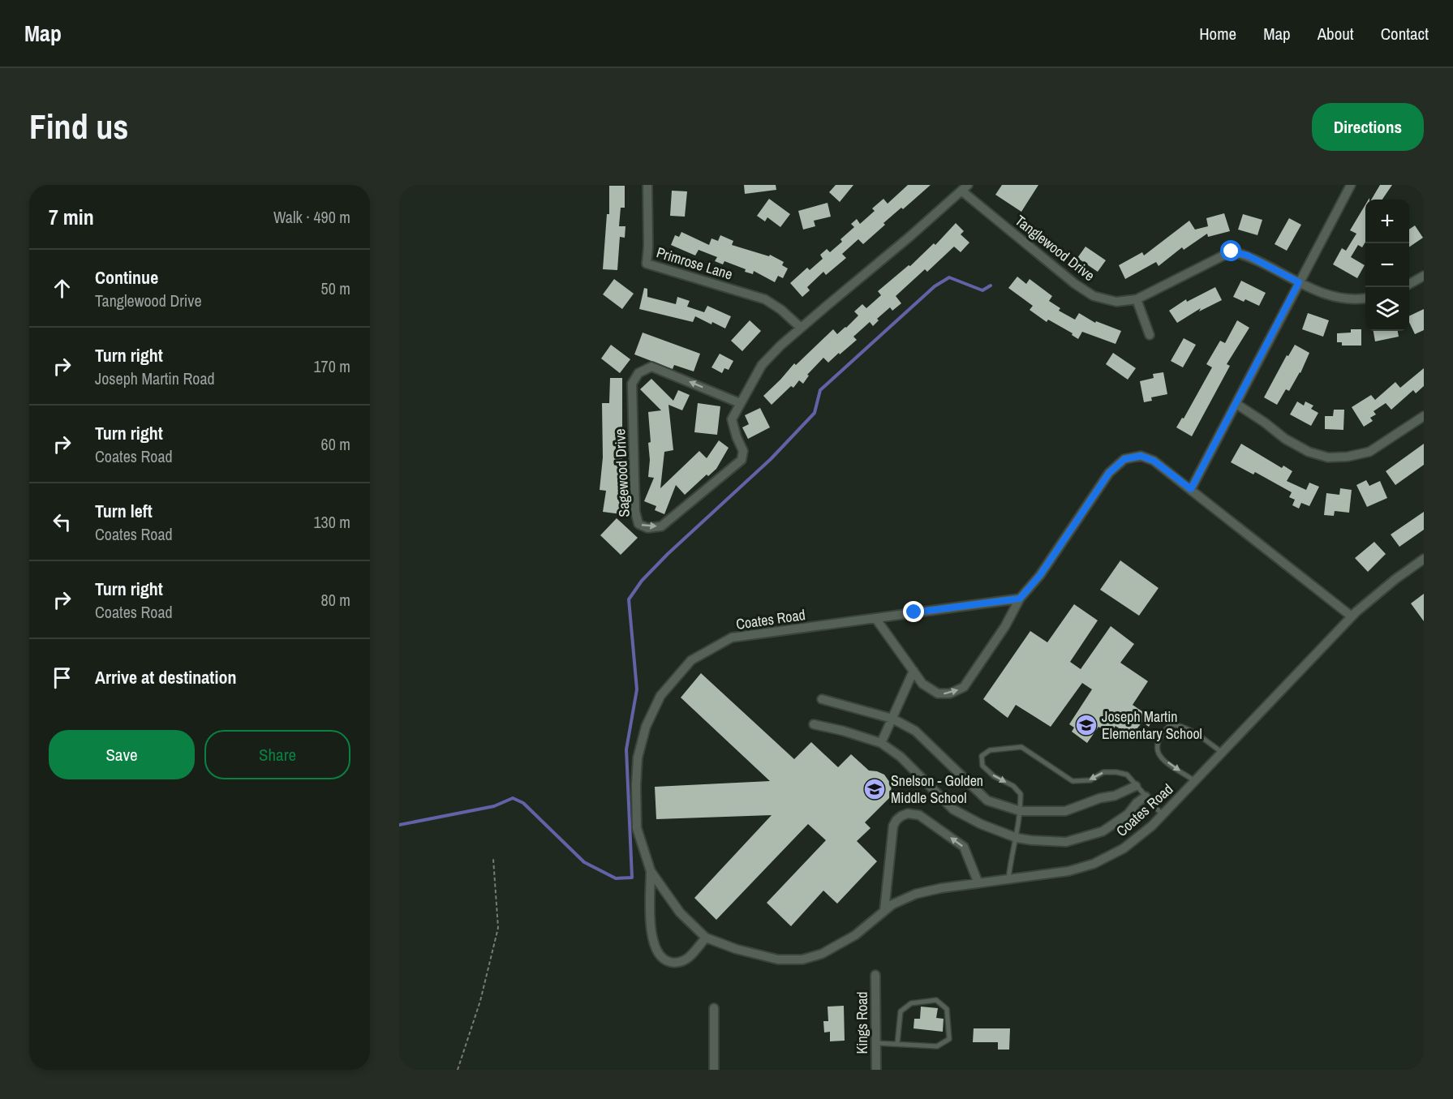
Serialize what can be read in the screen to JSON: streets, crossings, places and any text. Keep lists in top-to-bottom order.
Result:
{
  "streets": {
    "street": [
      "Tanglewood Drive",
      "Primrose Lane",
      "Sagewood Drive",
      "Coates Road",
      "Kings Road"
    ]
  },
  "crossings": [
    ["Tanglewood Drive", "Sagewood Drive"],
    ["Primrose Lane", "Sagewood Drive"]
  ],
  "places": {
    "school or university": ["Joseph Martin Elementary School", "Snelson - Golden Middle School"]
  },
  "page": {
    "header": "Map",
    "nav": [
      "Home",
      "Map",
      "About",
      "Contact"
    ],
    "buttons": [
      "Directions",
      ["Save", "Share"]
    ],
    "title": "Find us",
    "heading": ["7 min", "Walk · 490 m"],
    "map_buttons": ["+", "−"],
    "list": [
      ["Continue", "Tanglewood Drive", "50 m"],
      ["Turn right", "Joseph Martin Road", "170 m"],
      ["Turn right", "Coates Road", "60 m"],
      ["Turn left", "Coates Road", "130 m"],
      ["Turn right", "Coates Road", "80 m"],
      "Arrive at destination"
    ]
  }
}
